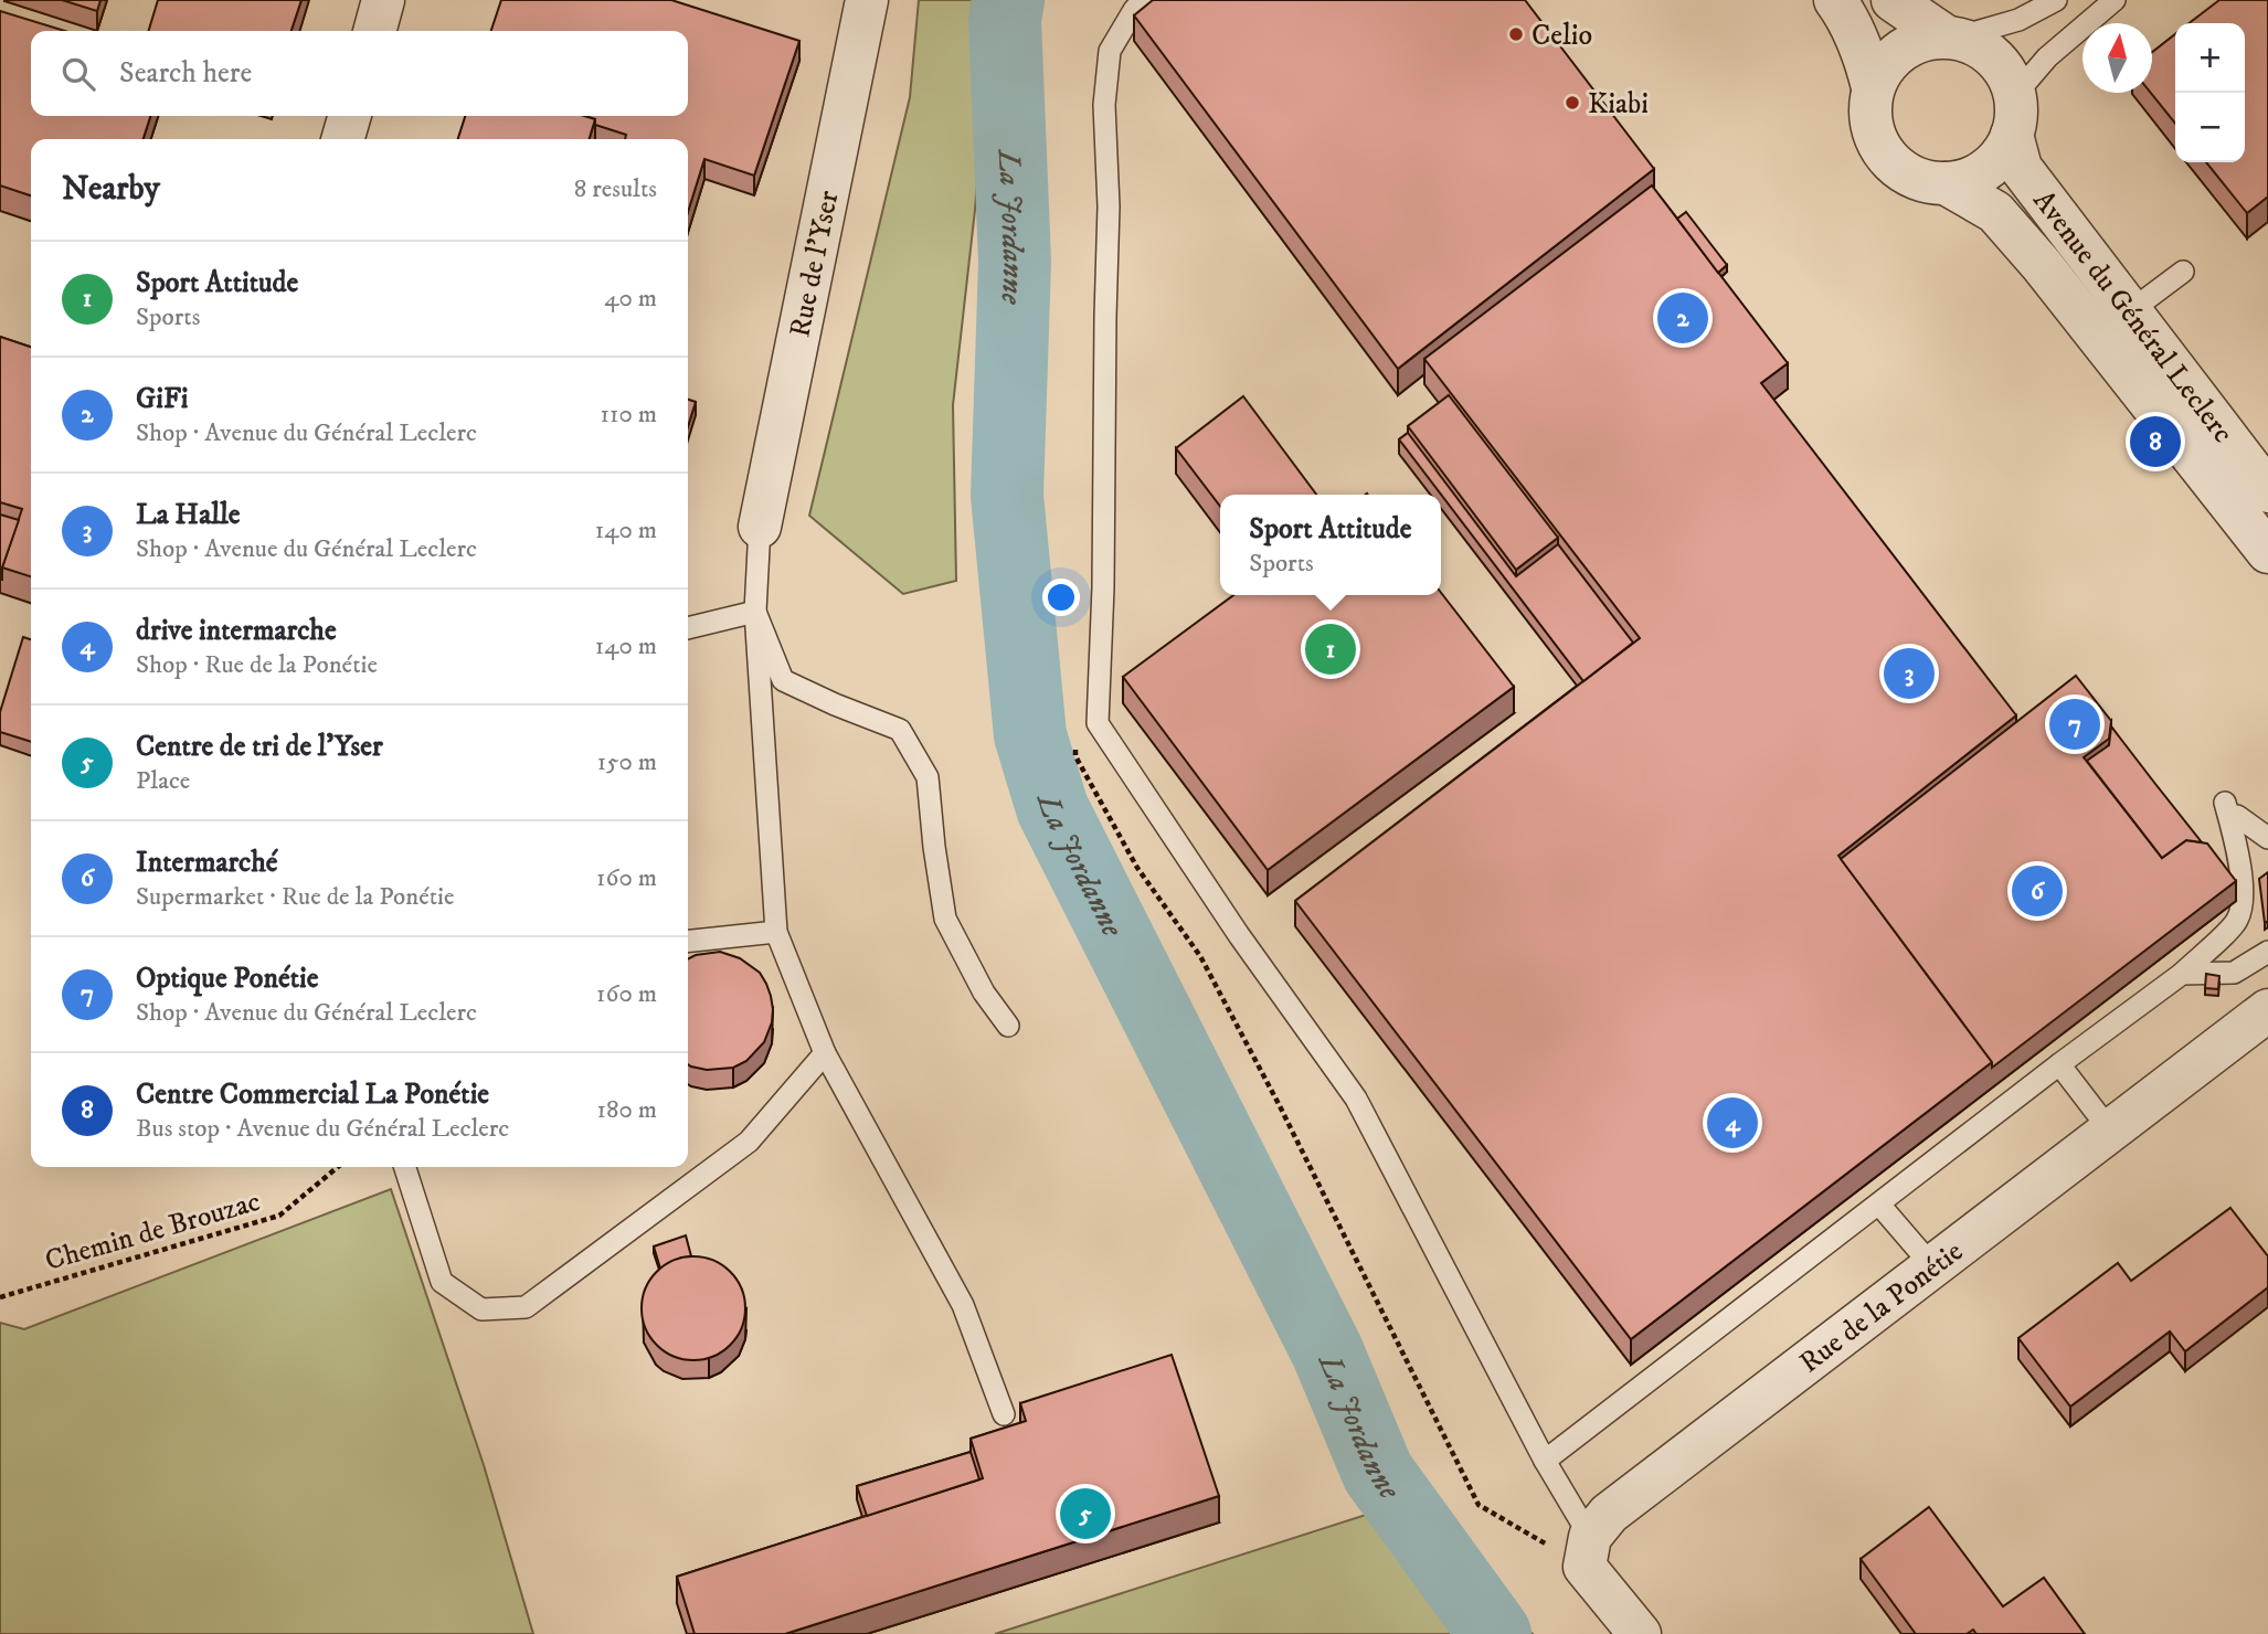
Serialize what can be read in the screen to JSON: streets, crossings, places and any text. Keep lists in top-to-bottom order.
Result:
{
  "streets": {
    "street": ["Rue de l'Yser", "Avenue du Général Leclerc", "Rue de la Ponétie"],
    "path": ["Chemin de Brouzac"]
  },
  "water": ["La Jordanne"],
  "places": ["Celio", "Kiabi"],
  "north": "top",
  "page": {
    "map_buttons": ["+", "−"],
    "search": "Search here",
    "heading": ["Nearby", "8 results"],
    "list": [
      {
        "mark": "1",
        "name": "Sport Attitude",
        "note": "Sports",
        "value": "40 m"
      },
      {
        "mark": "2",
        "name": "GiFi",
        "note": "Shop · Avenue du Général Leclerc",
        "value": "110 m"
      },
      {
        "mark": "3",
        "name": "La Halle",
        "note": "Shop · Avenue du Général Leclerc",
        "value": "140 m"
      },
      {
        "mark": "4",
        "name": "drive intermarche",
        "note": "Shop · Rue de la Ponétie",
        "value": "140 m"
      },
      {
        "mark": "5",
        "name": "Centre de tri de l'Yser",
        "note": "Place",
        "value": "150 m"
      },
      {
        "mark": "6",
        "name": "Intermarché",
        "note": "Supermarket · Rue de la Ponétie",
        "value": "160 m"
      },
      {
        "mark": "7",
        "name": "Optique Ponétie",
        "note": "Shop · Avenue du Général Leclerc",
        "value": "160 m"
      },
      {
        "mark": "8",
        "name": "Centre Commercial La Ponétie",
        "note": "Bus stop · Avenue du Général Leclerc",
        "value": "180 m"
      }
    ],
    "pins": [
      "2",
      "8",
      "1",
      "3",
      "7",
      "6",
      "4",
      "5"
    ],
    "popup": ["Sport Attitude", "Sports"]
  }
}
